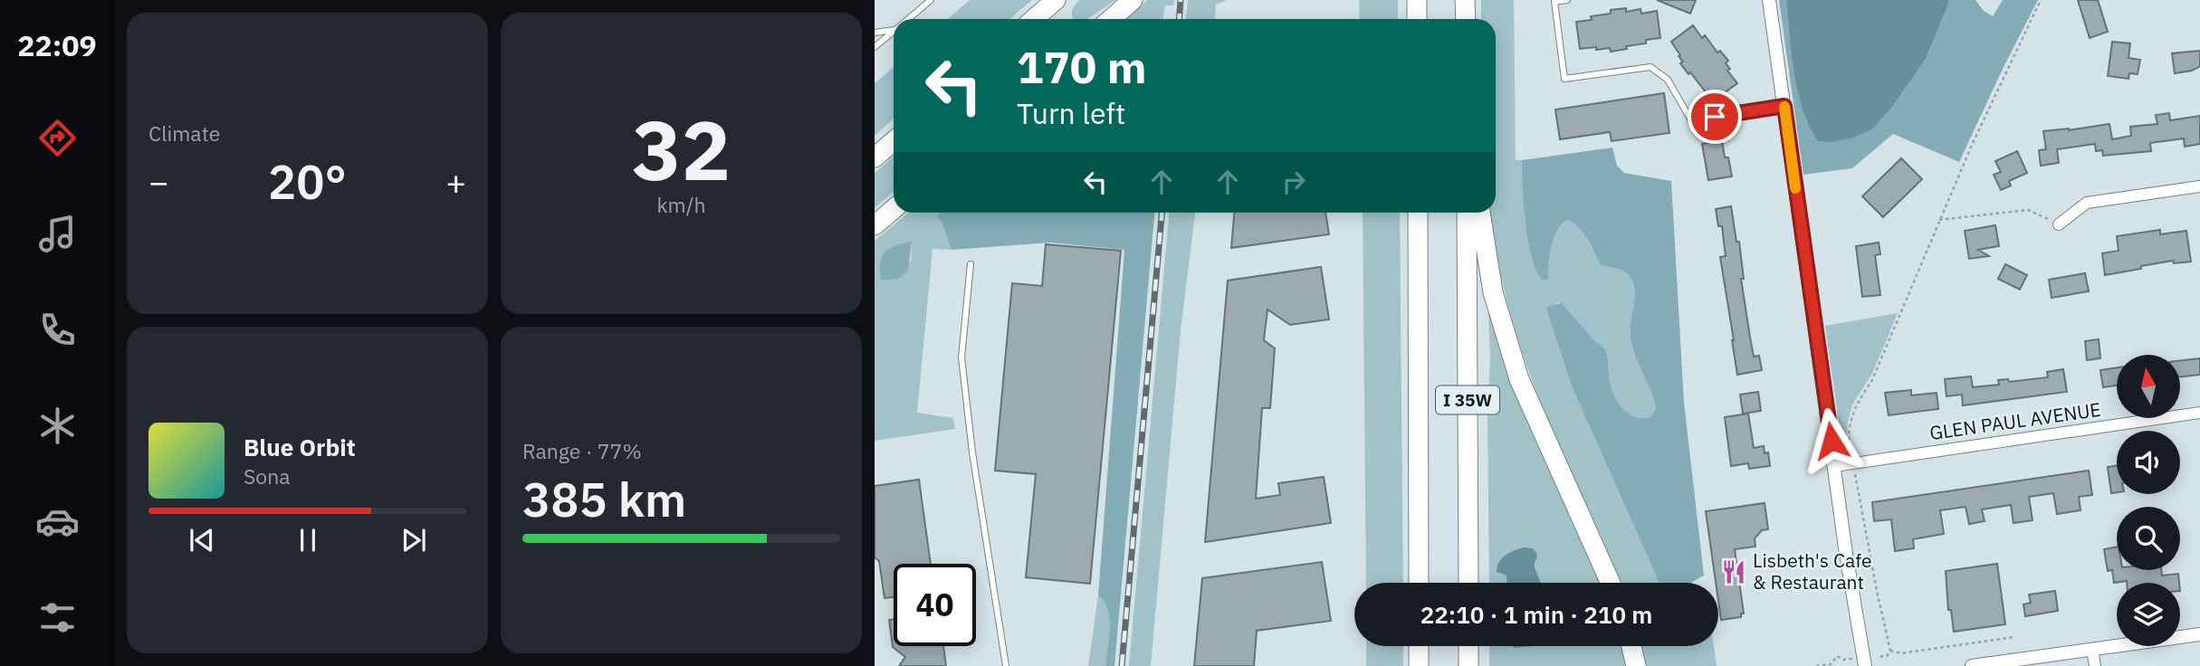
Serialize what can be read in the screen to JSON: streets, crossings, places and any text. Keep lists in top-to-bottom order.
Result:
{
  "streets": {
    "highway": ["I 35W"],
    "street": ["GLEN PAUL AVENUE"]
  },
  "places": {
    "restaurant": ["Lisbeth's Cafe & Restaurant"]
  },
  "north": "top",
  "page": {
    "tabs": "22:09",
    "tile": [
      "Climate",
      ["32", "km/h"],
      ["Range · 77%", "385 km"]
    ],
    "turn": ["170 m", "Turn left"],
    "heat": ["−", "20°", "+"],
    "song": ["Blue Orbit", "Sona"],
    "limit": "40",
    "trip": "22:10 · 1 min · 210 m"
  }
}
